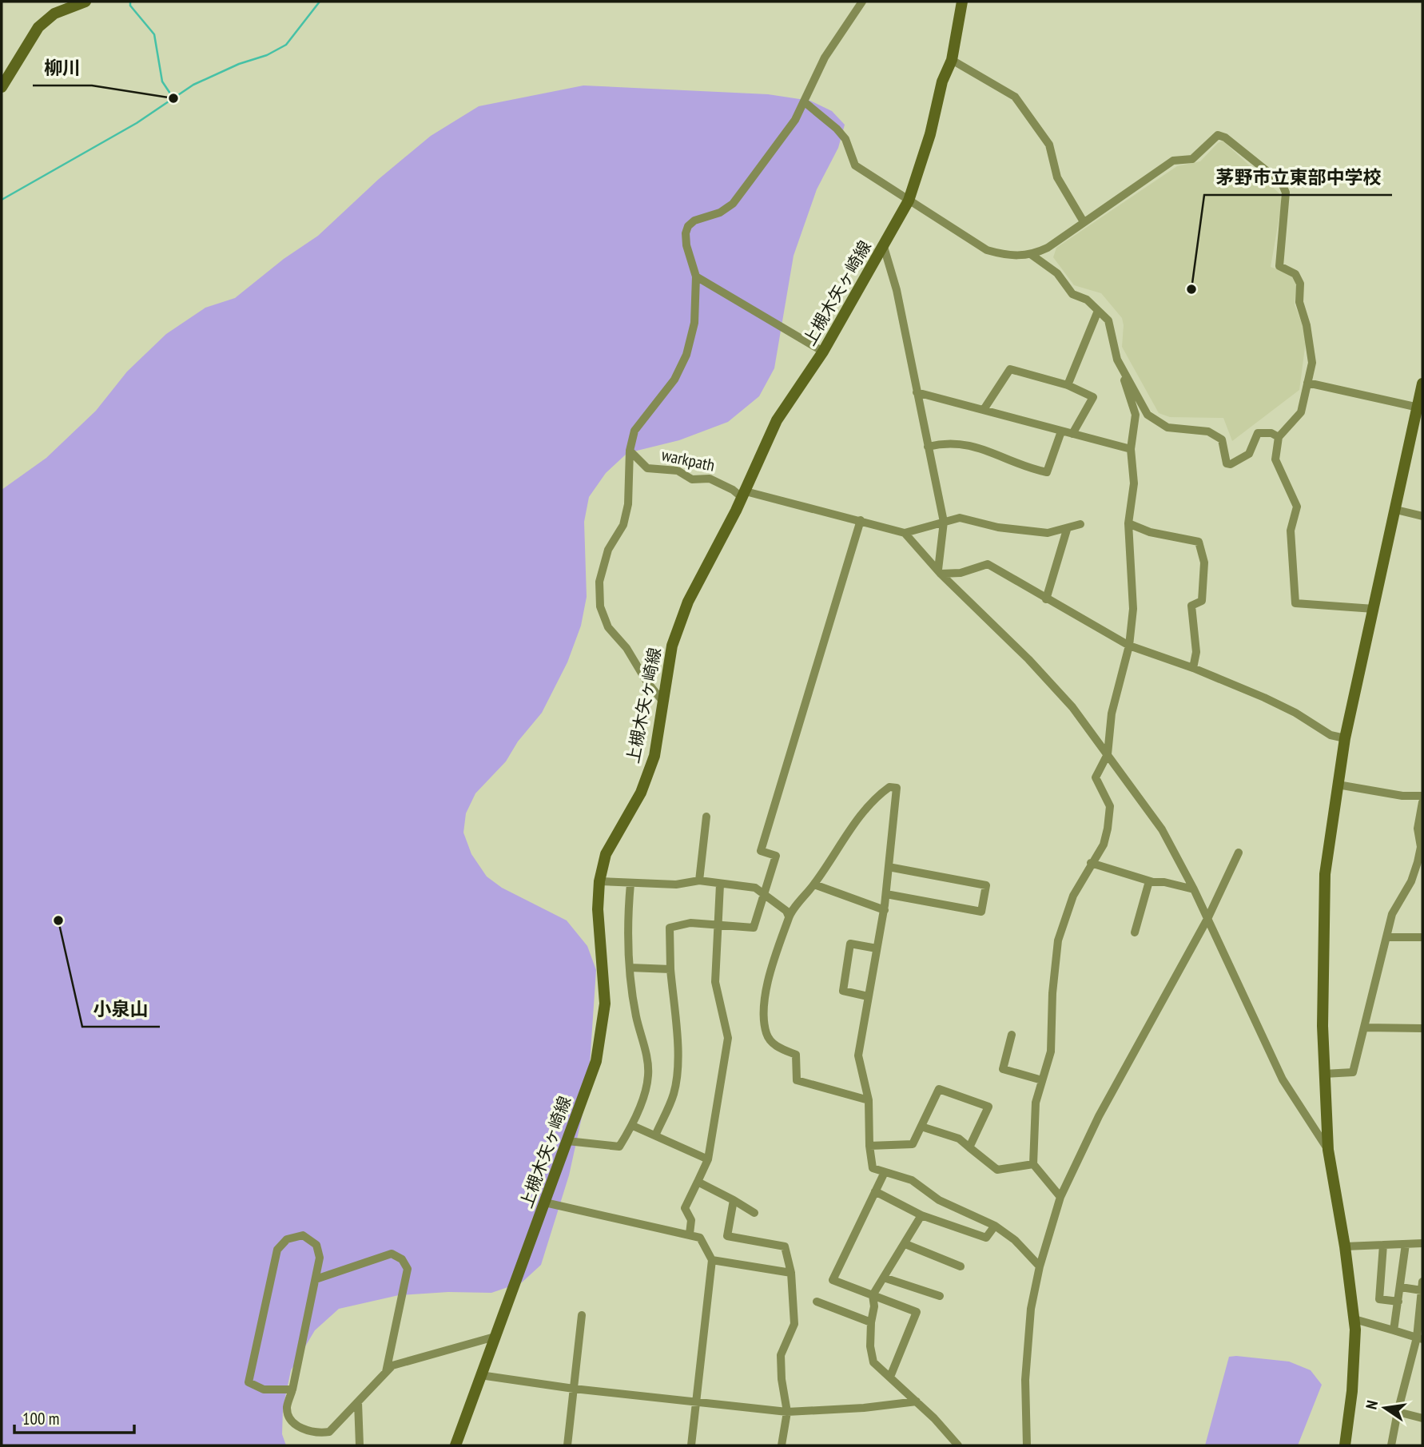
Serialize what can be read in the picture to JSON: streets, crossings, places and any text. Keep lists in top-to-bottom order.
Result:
{
  "streets": {
    "main road": ["上槻木矢ヶ崎線"],
    "street": ["warkpath"]
  },
  "crossings": [
    ["上槻木矢ヶ崎線", "warkpath"]
  ],
  "places": ["柳川", "茅野市立東部中学校", "小泉山"],
  "scale_bar": "100 m",
  "north": "left"
}
